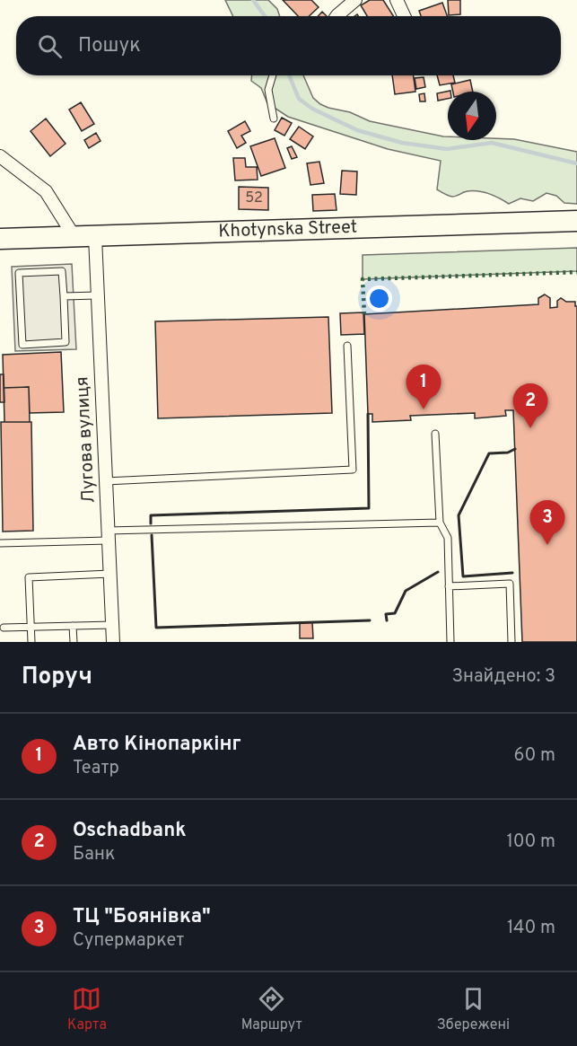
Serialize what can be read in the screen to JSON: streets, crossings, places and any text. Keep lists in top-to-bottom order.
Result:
{
  "streets": {
    "highway": ["Khotynska Street"],
    "street": ["Лугова вулиця"]
  },
  "crossings": [
    ["Khotynska Street", "Лугова вулиця"]
  ],
  "house_numbers": ["52"],
  "north": "bottom",
  "page": {
    "search": "Пошук",
    "pins": ["1", "2", "3"],
    "heading": ["Поруч", "Знайдено: 3"],
    "list": [
      {
        "mark": "1",
        "name": "Авто Кінопаркінг",
        "note": "Театр",
        "value": "60 m"
      },
      {
        "mark": "2",
        "name": "Oschadbank",
        "note": "Банк",
        "value": "100 m"
      },
      {
        "mark": "3",
        "name": "ТЦ \"Боянівка\"",
        "note": "Супермаркет",
        "value": "140 m"
      }
    ],
    "nav": ["Карта", "Маршрут", "Збережені"]
  }
}
